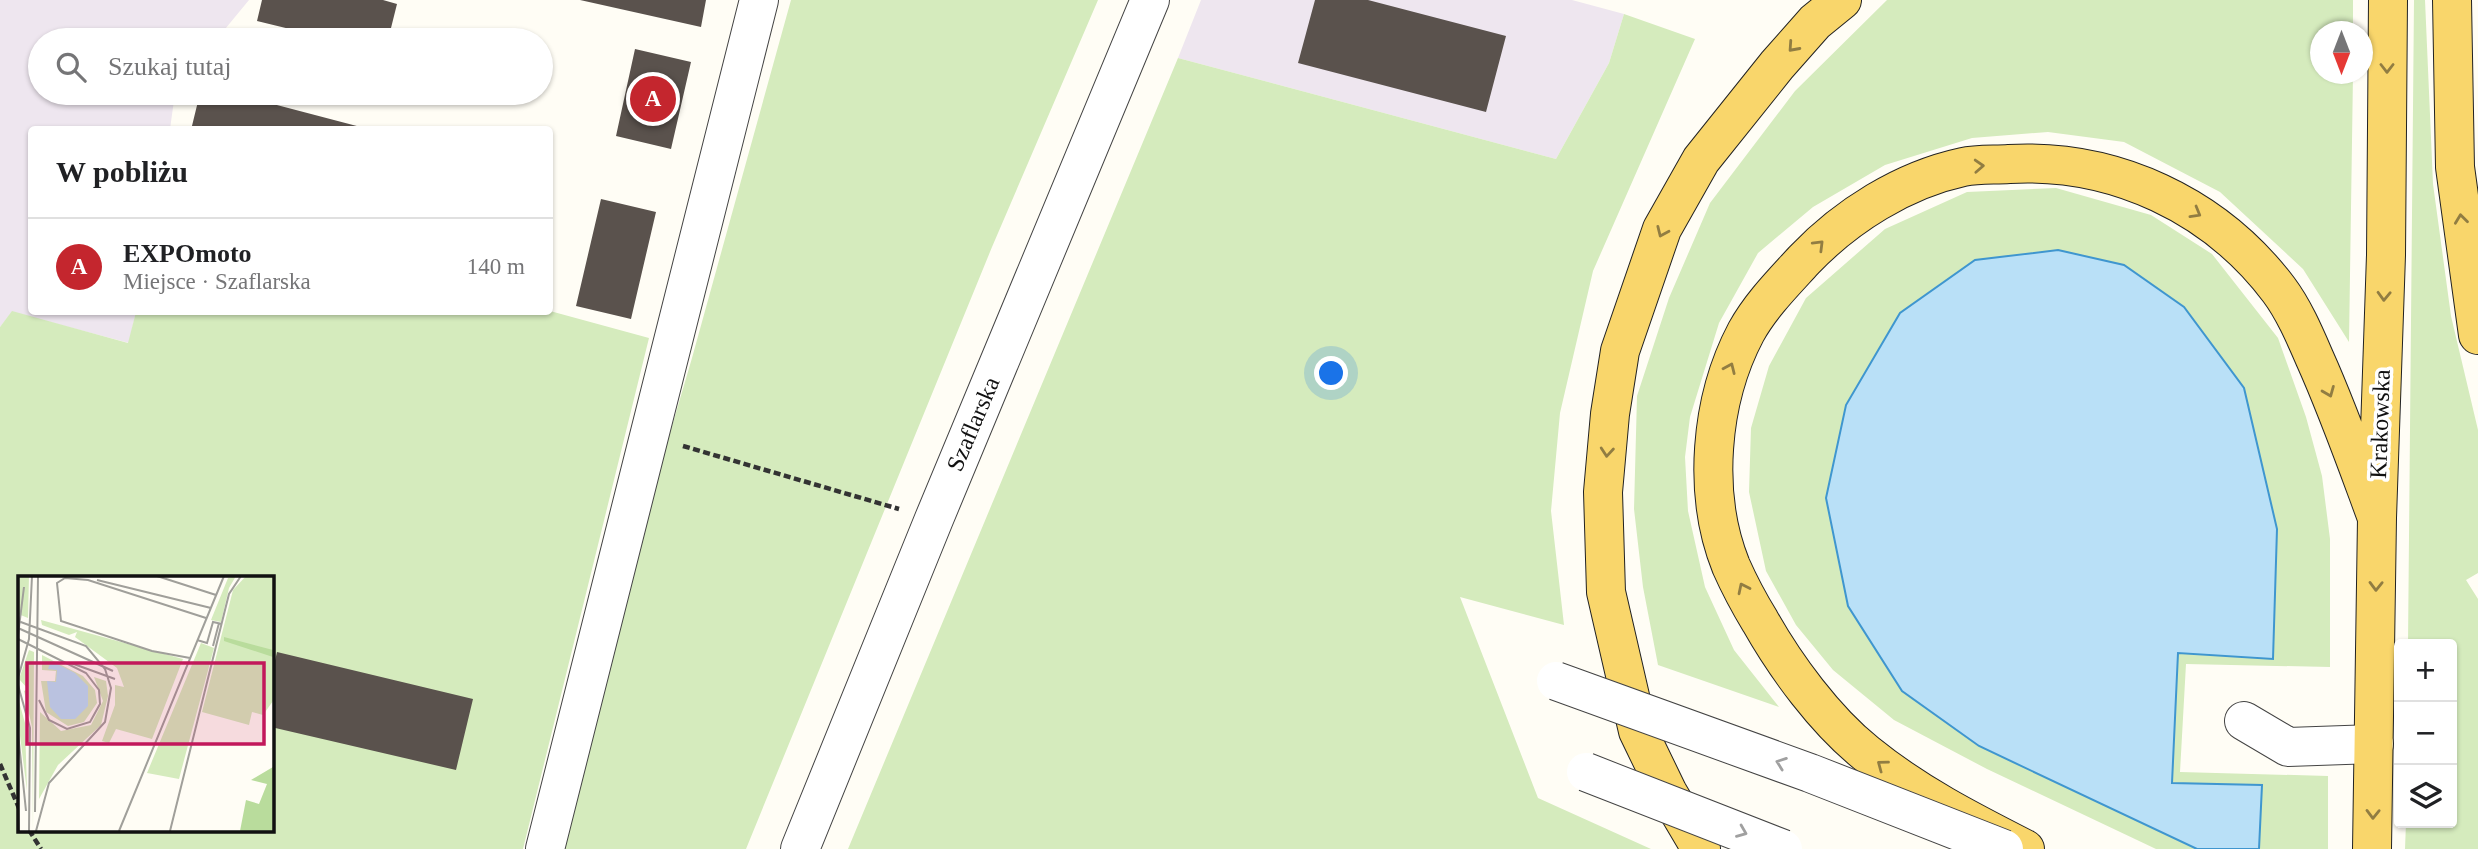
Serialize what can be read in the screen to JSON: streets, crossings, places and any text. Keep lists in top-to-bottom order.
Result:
{
  "streets": {
    "main road": ["Krakowska"],
    "street": ["Szaflarska"]
  },
  "north": "bottom",
  "page": {
    "search": "Szukaj tutaj",
    "pins": "A",
    "heading": "W pobliżu",
    "list": [
      {
        "mark": "A",
        "name": "EXPOmoto",
        "note": "Miejsce · Szaflarska",
        "value": "140 m"
      }
    ],
    "map_buttons": ["+", "−"]
  }
}
